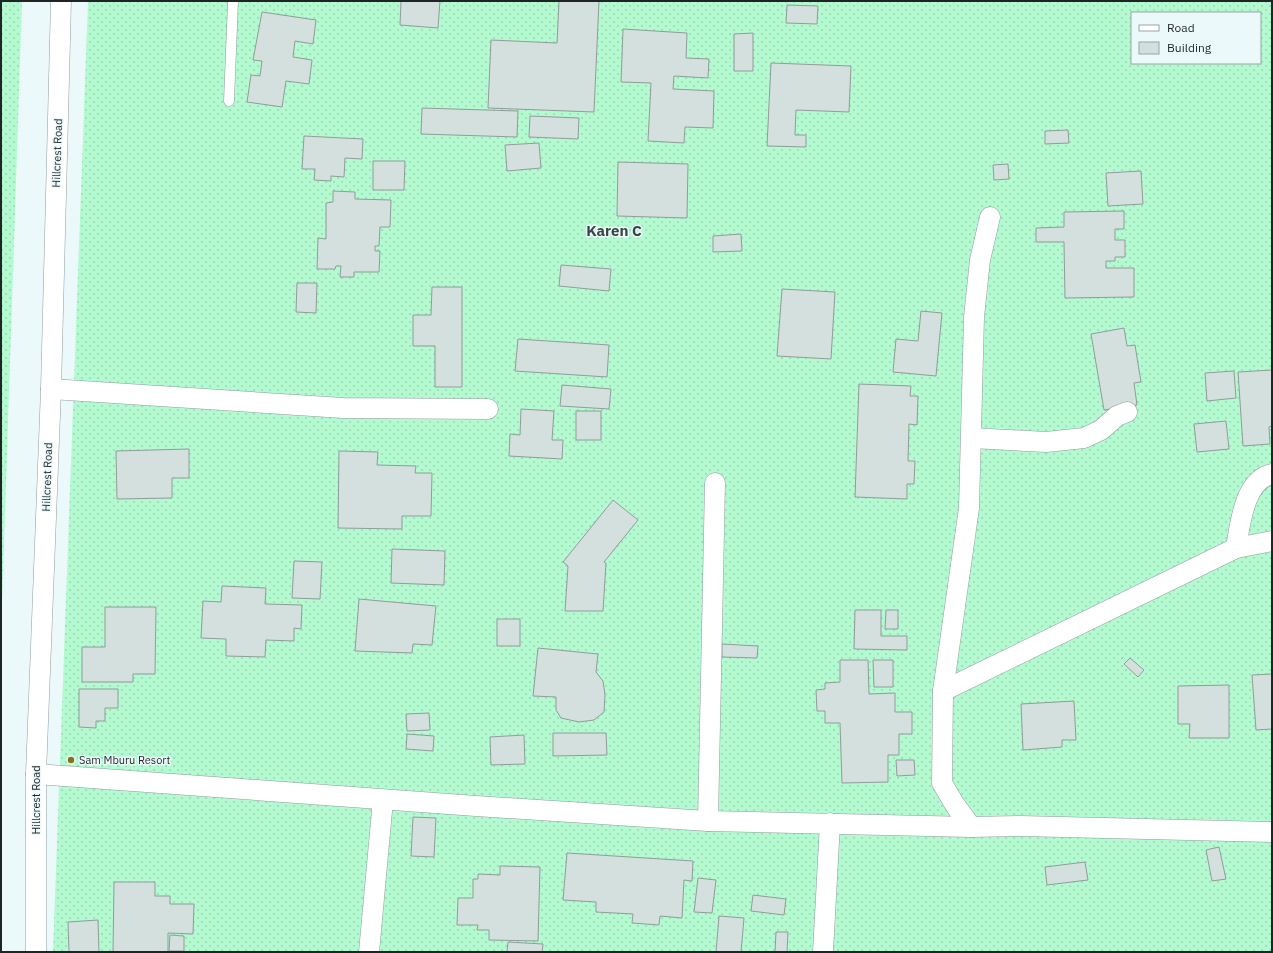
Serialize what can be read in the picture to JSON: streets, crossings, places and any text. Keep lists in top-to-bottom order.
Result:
{
  "streets": {
    "street": ["Hillcrest Road"]
  },
  "districts": ["Karen C"],
  "places": ["Sam Mburu Resort"],
  "legend": ["Road", "Building"]
}
